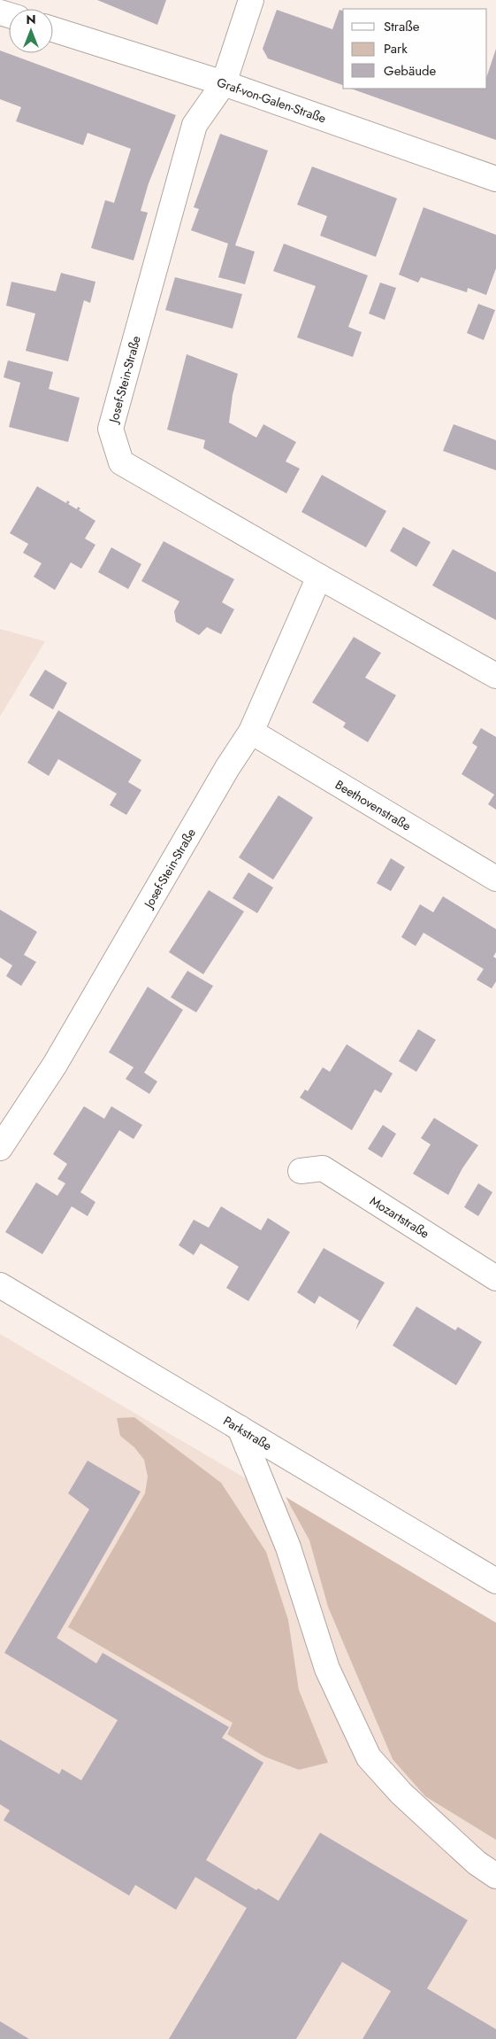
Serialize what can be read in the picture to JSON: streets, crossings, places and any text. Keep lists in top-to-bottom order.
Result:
{
  "streets": {
    "street": [
      "Graf-von-Galen-Straße",
      "Josef-Stein-Straße",
      "Beethovenstraße",
      "Mozartstraße",
      "Parkstraße"
    ]
  },
  "crossings": [
    ["Graf-von-Galen-Straße", "Josef-Stein-Straße"],
    ["Josef-Stein-Straße", "Beethovenstraße"]
  ],
  "legend": ["Straße", "Park", "Gebäude"],
  "north": "top"
}
